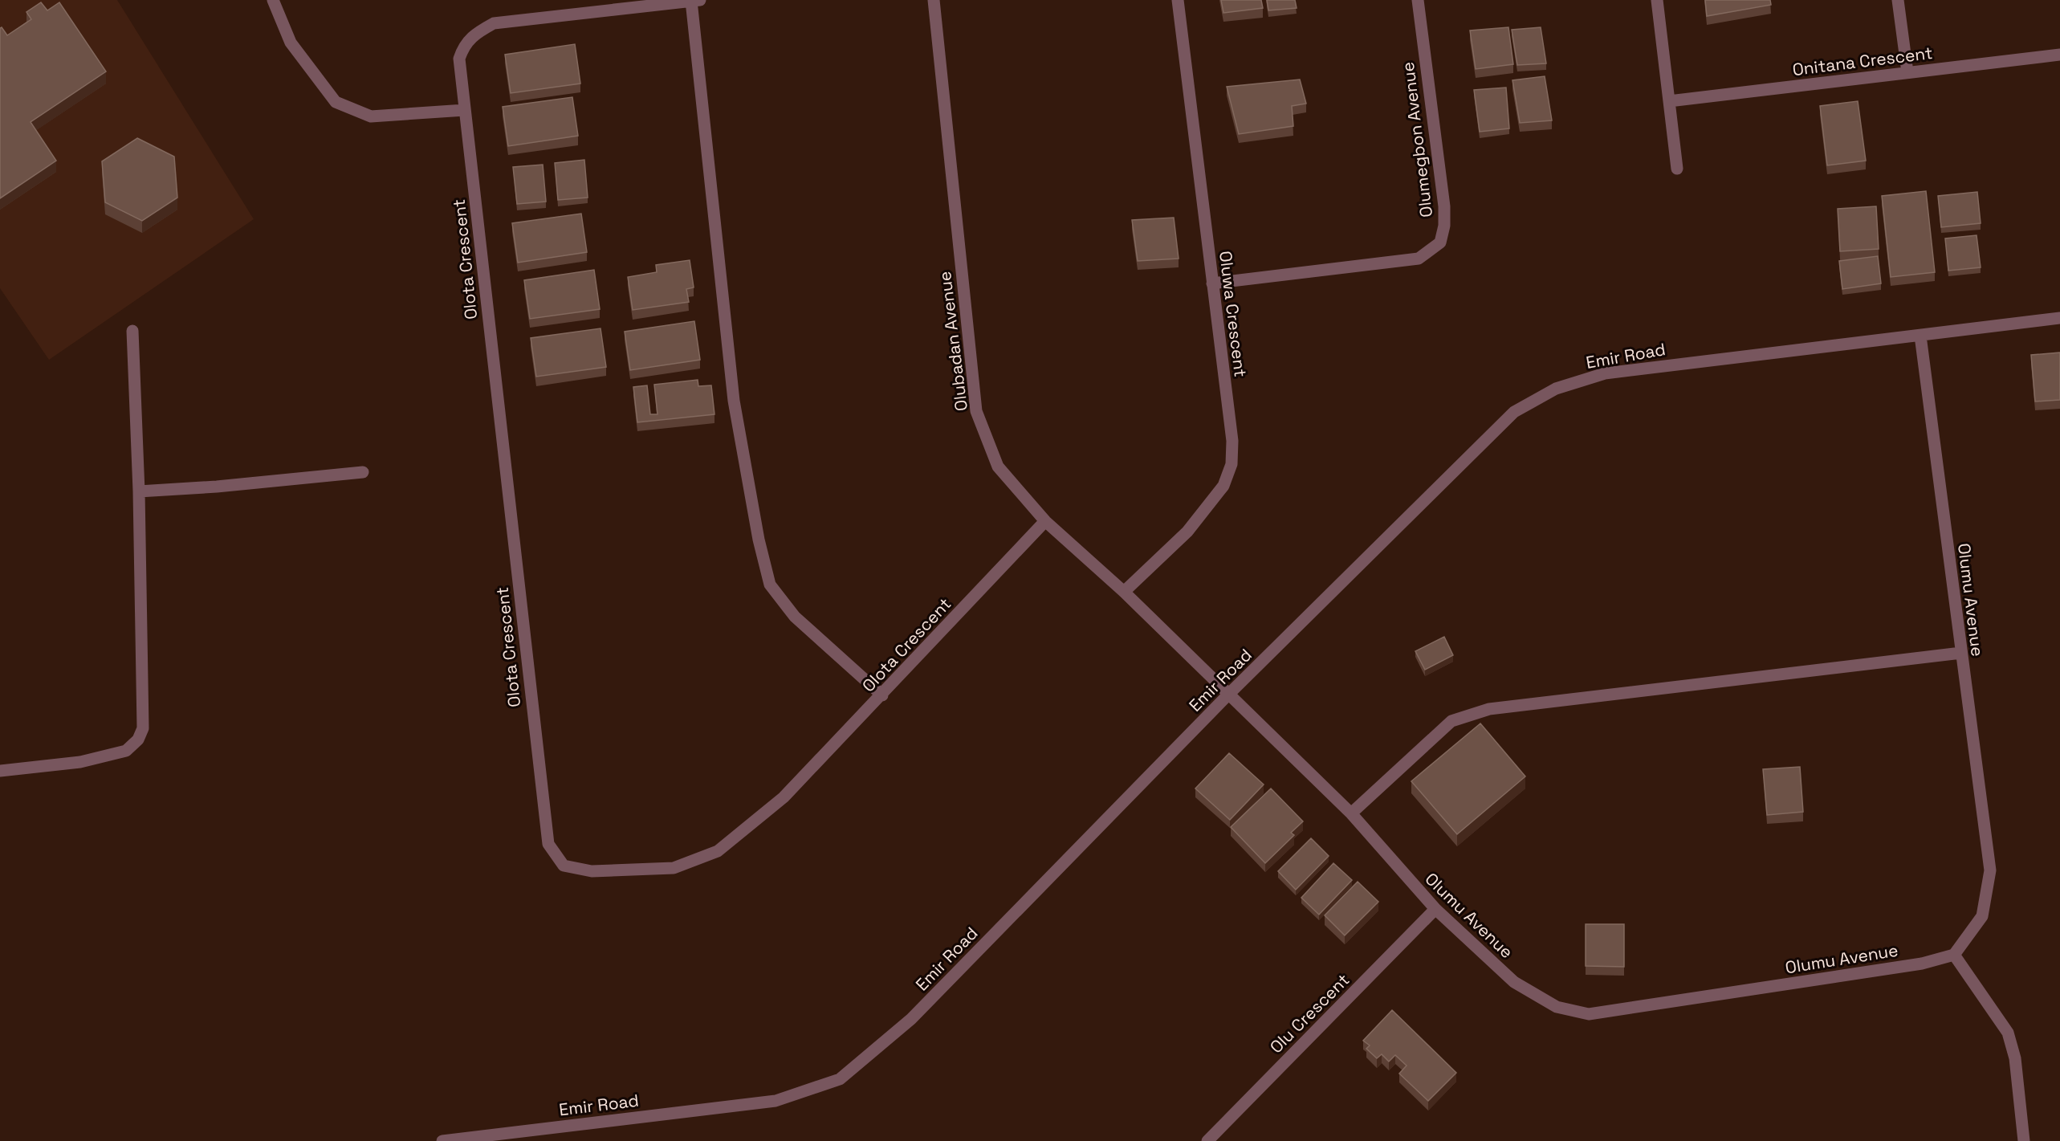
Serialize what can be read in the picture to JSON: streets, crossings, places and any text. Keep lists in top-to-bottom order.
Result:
{
  "streets": {
    "street": [
      "Onitana Crescent",
      "Olumegbon Avenue",
      "Olota Crescent",
      "Oluwa Crescent",
      "Olubadan Avenue",
      "Emir Road",
      "Olumu Avenue",
      "Olu Crescent"
    ]
  },
  "crossings": [
    ["Olumegbon Avenue", "Oluwa Crescent"],
    ["Olota Crescent", "Olubadan Avenue"],
    ["Oluwa Crescent", "Olubadan Avenue"],
    ["Olubadan Avenue", "Emir Road"],
    ["Olubadan Avenue", "Olumu Avenue"],
    ["Emir Road", "Olumu Avenue"],
    ["Olumu Avenue", "Olu Crescent"]
  ]
}
